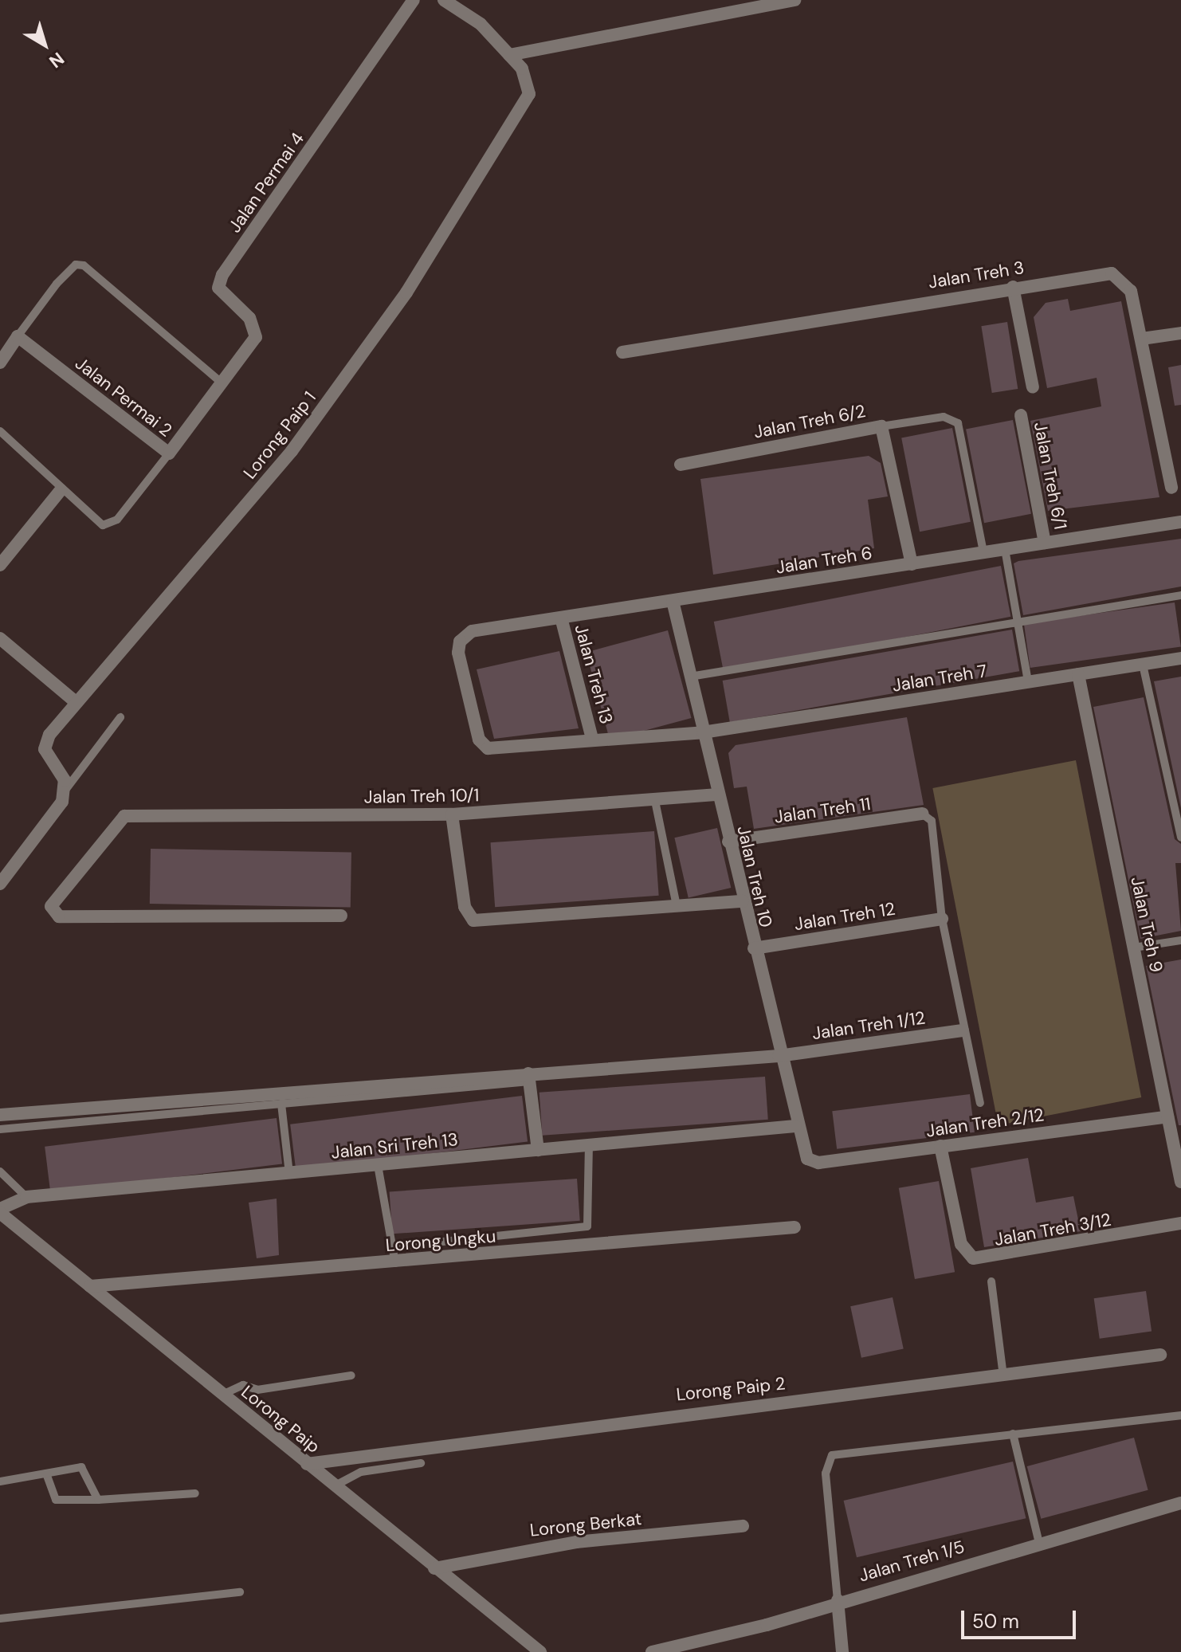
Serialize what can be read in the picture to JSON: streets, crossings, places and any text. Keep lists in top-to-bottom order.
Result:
{
  "streets": {
    "street": [
      "Jalan Permai 4",
      "Jalan Treh 3",
      "Jalan Permai 2",
      "Jalan Treh 6/2",
      "Lorong Paip 1",
      "Jalan Treh 6/1",
      "Jalan Treh 6",
      "Jalan Treh 13",
      "Jalan Treh 7",
      "Jalan Treh 10/1",
      "Jalan Treh 11",
      "Jalan Treh 10",
      "Jalan Treh 12",
      "Jalan Treh 9",
      "Jalan Treh 1/12",
      "Jalan Treh 2/12",
      "Jalan Sri Treh 13",
      "Jalan Treh 3/12",
      "Lorong Ungku",
      "Lorong Paip 2",
      "Lorong Paip",
      "Lorong Berkat",
      "Jalan Treh 1/5"
    ]
  },
  "crossings": [
    ["Jalan Permai 4", "Jalan Permai 2"],
    ["Jalan Treh 6/2", "Jalan Treh 6"],
    ["Jalan Treh 6/1", "Jalan Treh 6"],
    ["Jalan Treh 6", "Jalan Treh 13"],
    ["Jalan Treh 6", "Jalan Treh 7"],
    ["Jalan Treh 6", "Jalan Treh 10"],
    ["Jalan Treh 13", "Jalan Treh 7"],
    ["Jalan Treh 7", "Jalan Treh 10"],
    ["Jalan Treh 7", "Jalan Treh 9"],
    ["Jalan Treh 10/1", "Jalan Treh 10"],
    ["Jalan Treh 11", "Jalan Treh 10"],
    ["Jalan Treh 10", "Jalan Treh 12"],
    ["Jalan Treh 10", "Jalan Treh 1/12"],
    ["Jalan Treh 10", "Jalan Treh 2/12"],
    ["Jalan Treh 10", "Jalan Sri Treh 13"],
    ["Jalan Treh 9", "Jalan Treh 2/12"],
    ["Jalan Treh 2/12", "Jalan Treh 3/12"],
    ["Jalan Sri Treh 13", "Lorong Paip"],
    ["Lorong Ungku", "Lorong Paip"],
    ["Lorong Paip 2", "Lorong Paip"],
    ["Lorong Paip", "Lorong Berkat"]
  ],
  "scale_bar": "50 m",
  "north": "bottom right"
}
